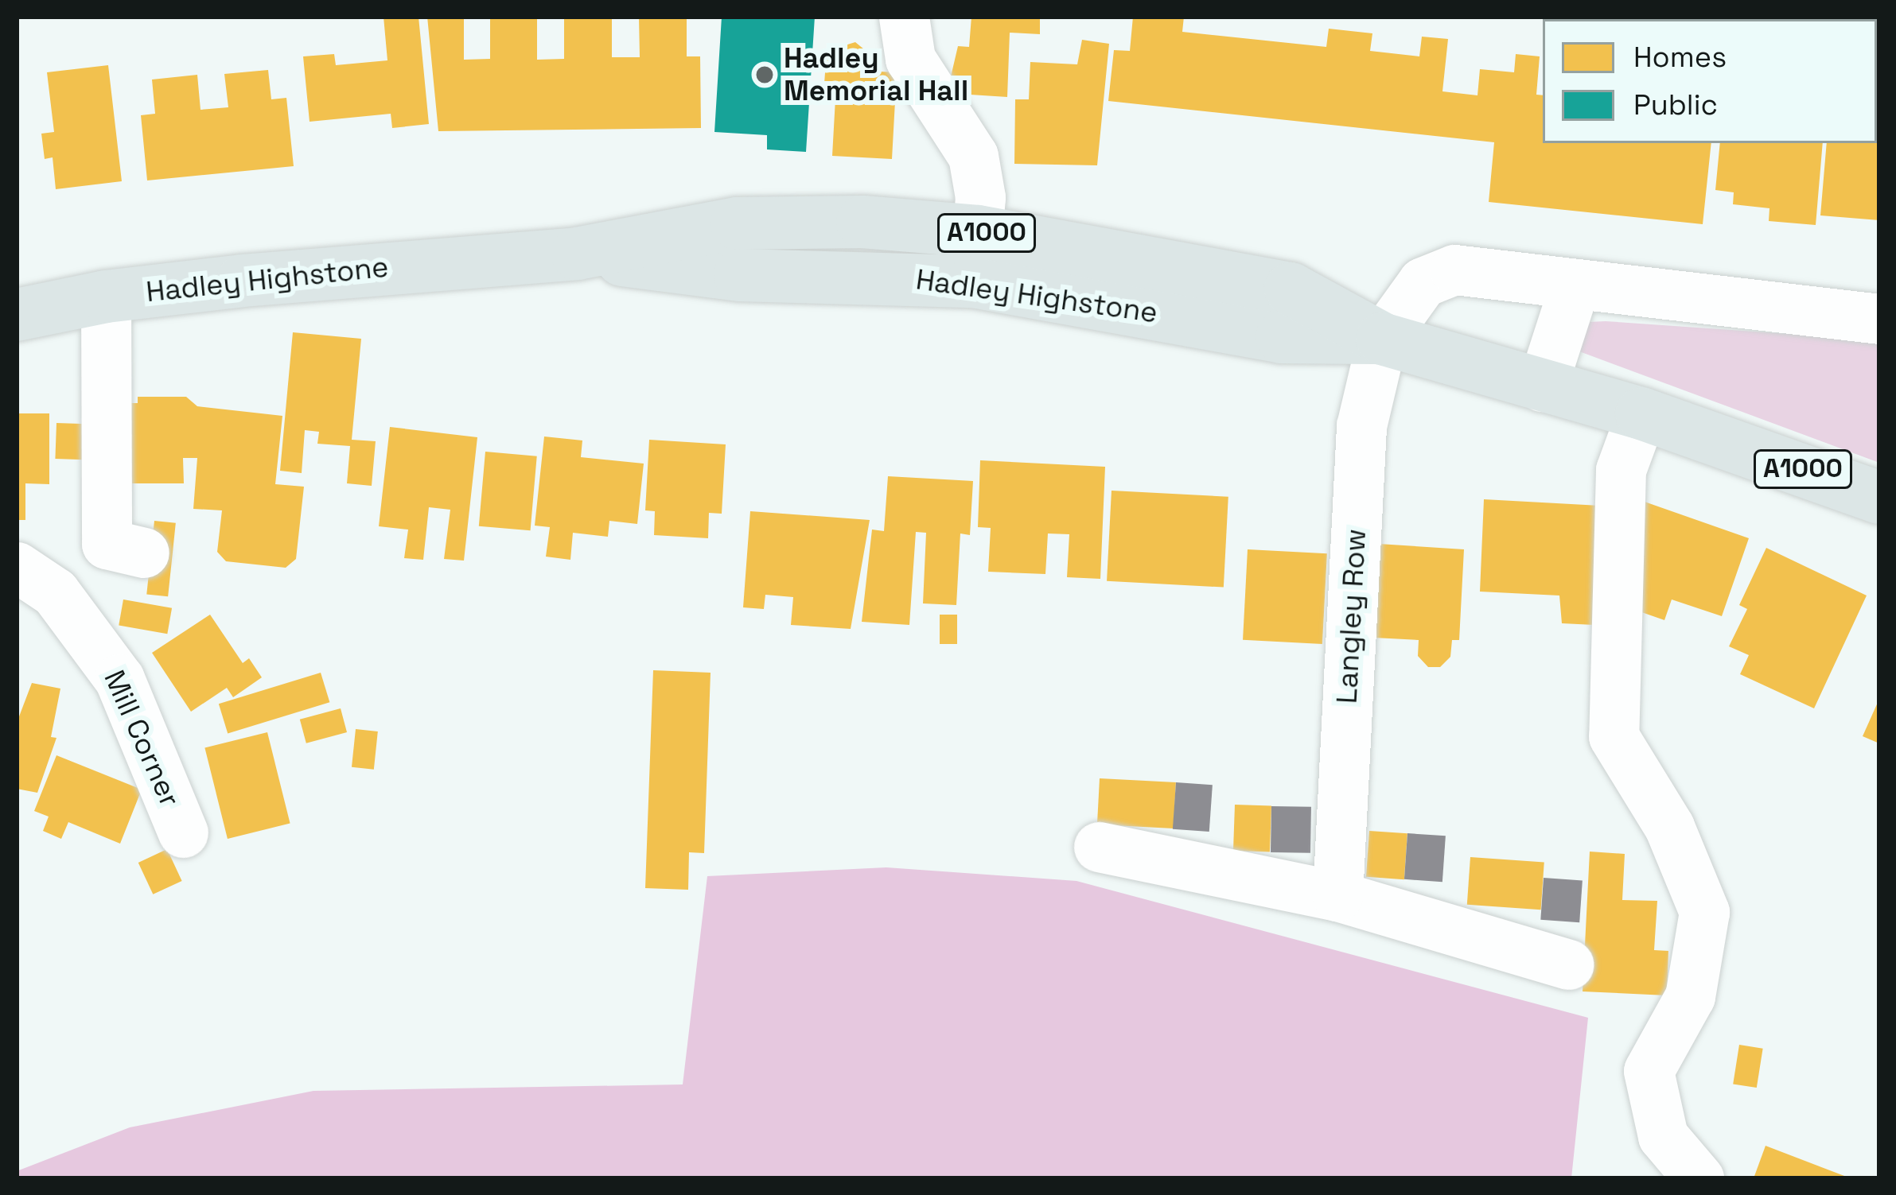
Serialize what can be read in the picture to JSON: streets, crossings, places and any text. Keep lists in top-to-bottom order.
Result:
{
  "streets": {
    "main road": ["A1000", "Hadley Highstone"],
    "street": ["Langley Row", "Mill Corner"]
  },
  "crossings": [
    ["A1000", "Hadley Highstone"],
    ["Hadley Highstone", "Langley Row"]
  ],
  "places": ["Hadley Memorial Hall"],
  "legend": ["Homes", "Public"]
}
